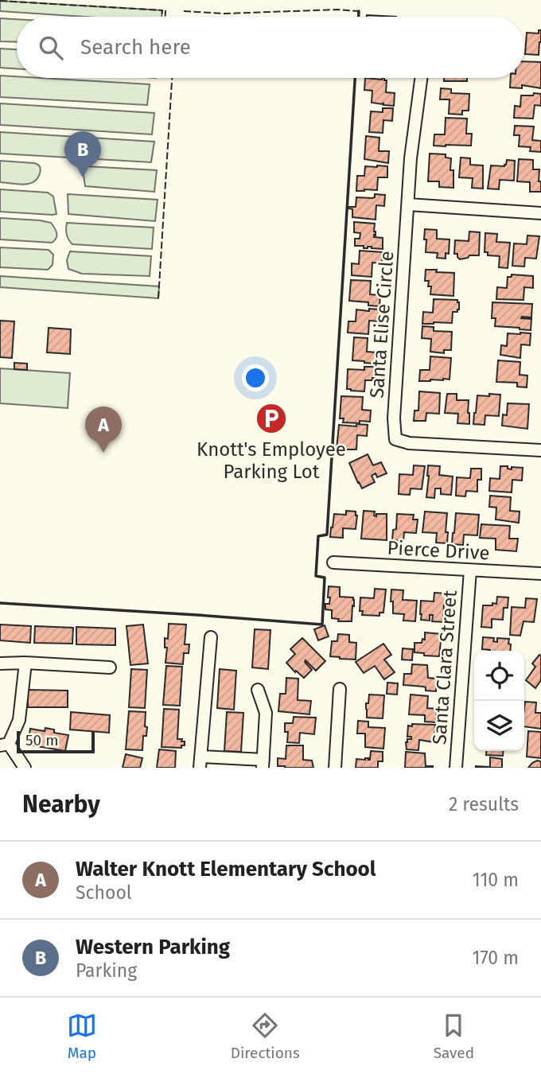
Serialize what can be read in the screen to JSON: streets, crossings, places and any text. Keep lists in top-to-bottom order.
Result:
{
  "streets": {
    "street": ["Santa Elise Circle", "Pierce Drive", "Santa Clara Street"]
  },
  "crossings": [
    ["Pierce Drive", "Santa Clara Street"]
  ],
  "places": {
    "parking": ["Knott's Employee Parking Lot"]
  },
  "scale_bar": "50 m",
  "page": {
    "search": "Search here",
    "pins": ["B", "A"],
    "scale": "50 m",
    "heading": ["Nearby", "2 results"],
    "list": [
      {
        "mark": "A",
        "name": "Walter Knott Elementary School",
        "note": "School",
        "value": "110 m"
      },
      {
        "mark": "B",
        "name": "Western Parking",
        "note": "Parking",
        "value": "170 m"
      }
    ],
    "nav": ["Map", "Directions", "Saved"]
  }
}
